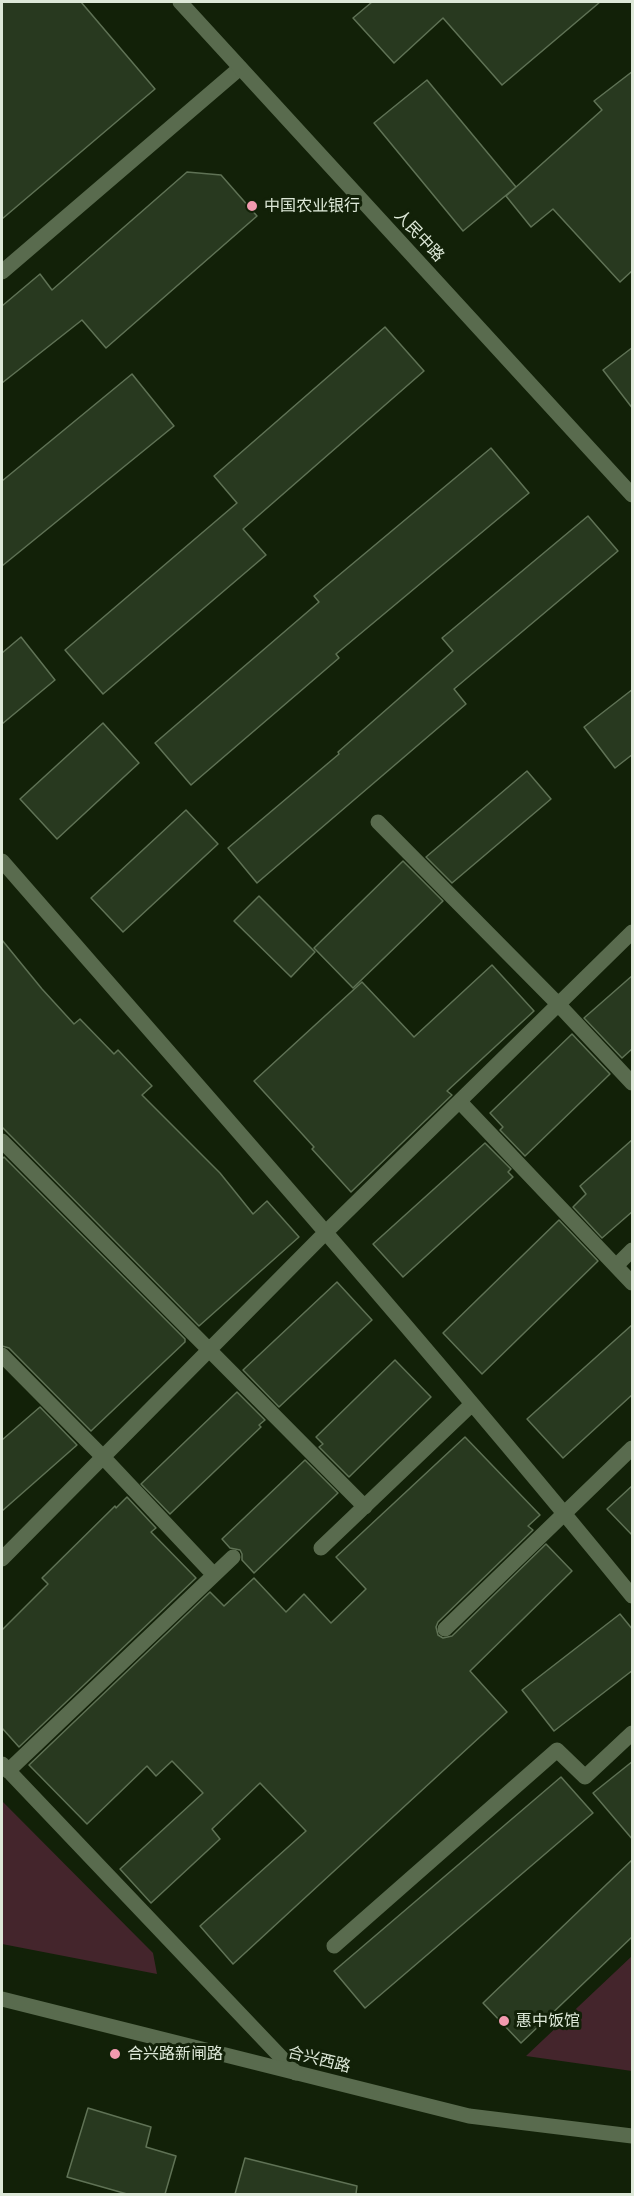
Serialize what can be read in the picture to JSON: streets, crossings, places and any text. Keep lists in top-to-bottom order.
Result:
{
  "streets": {
    "street": ["人民中路", "合兴西路"]
  },
  "places": ["中国农业银行", "惠中饭馆", "合兴路新闸路"]
}
